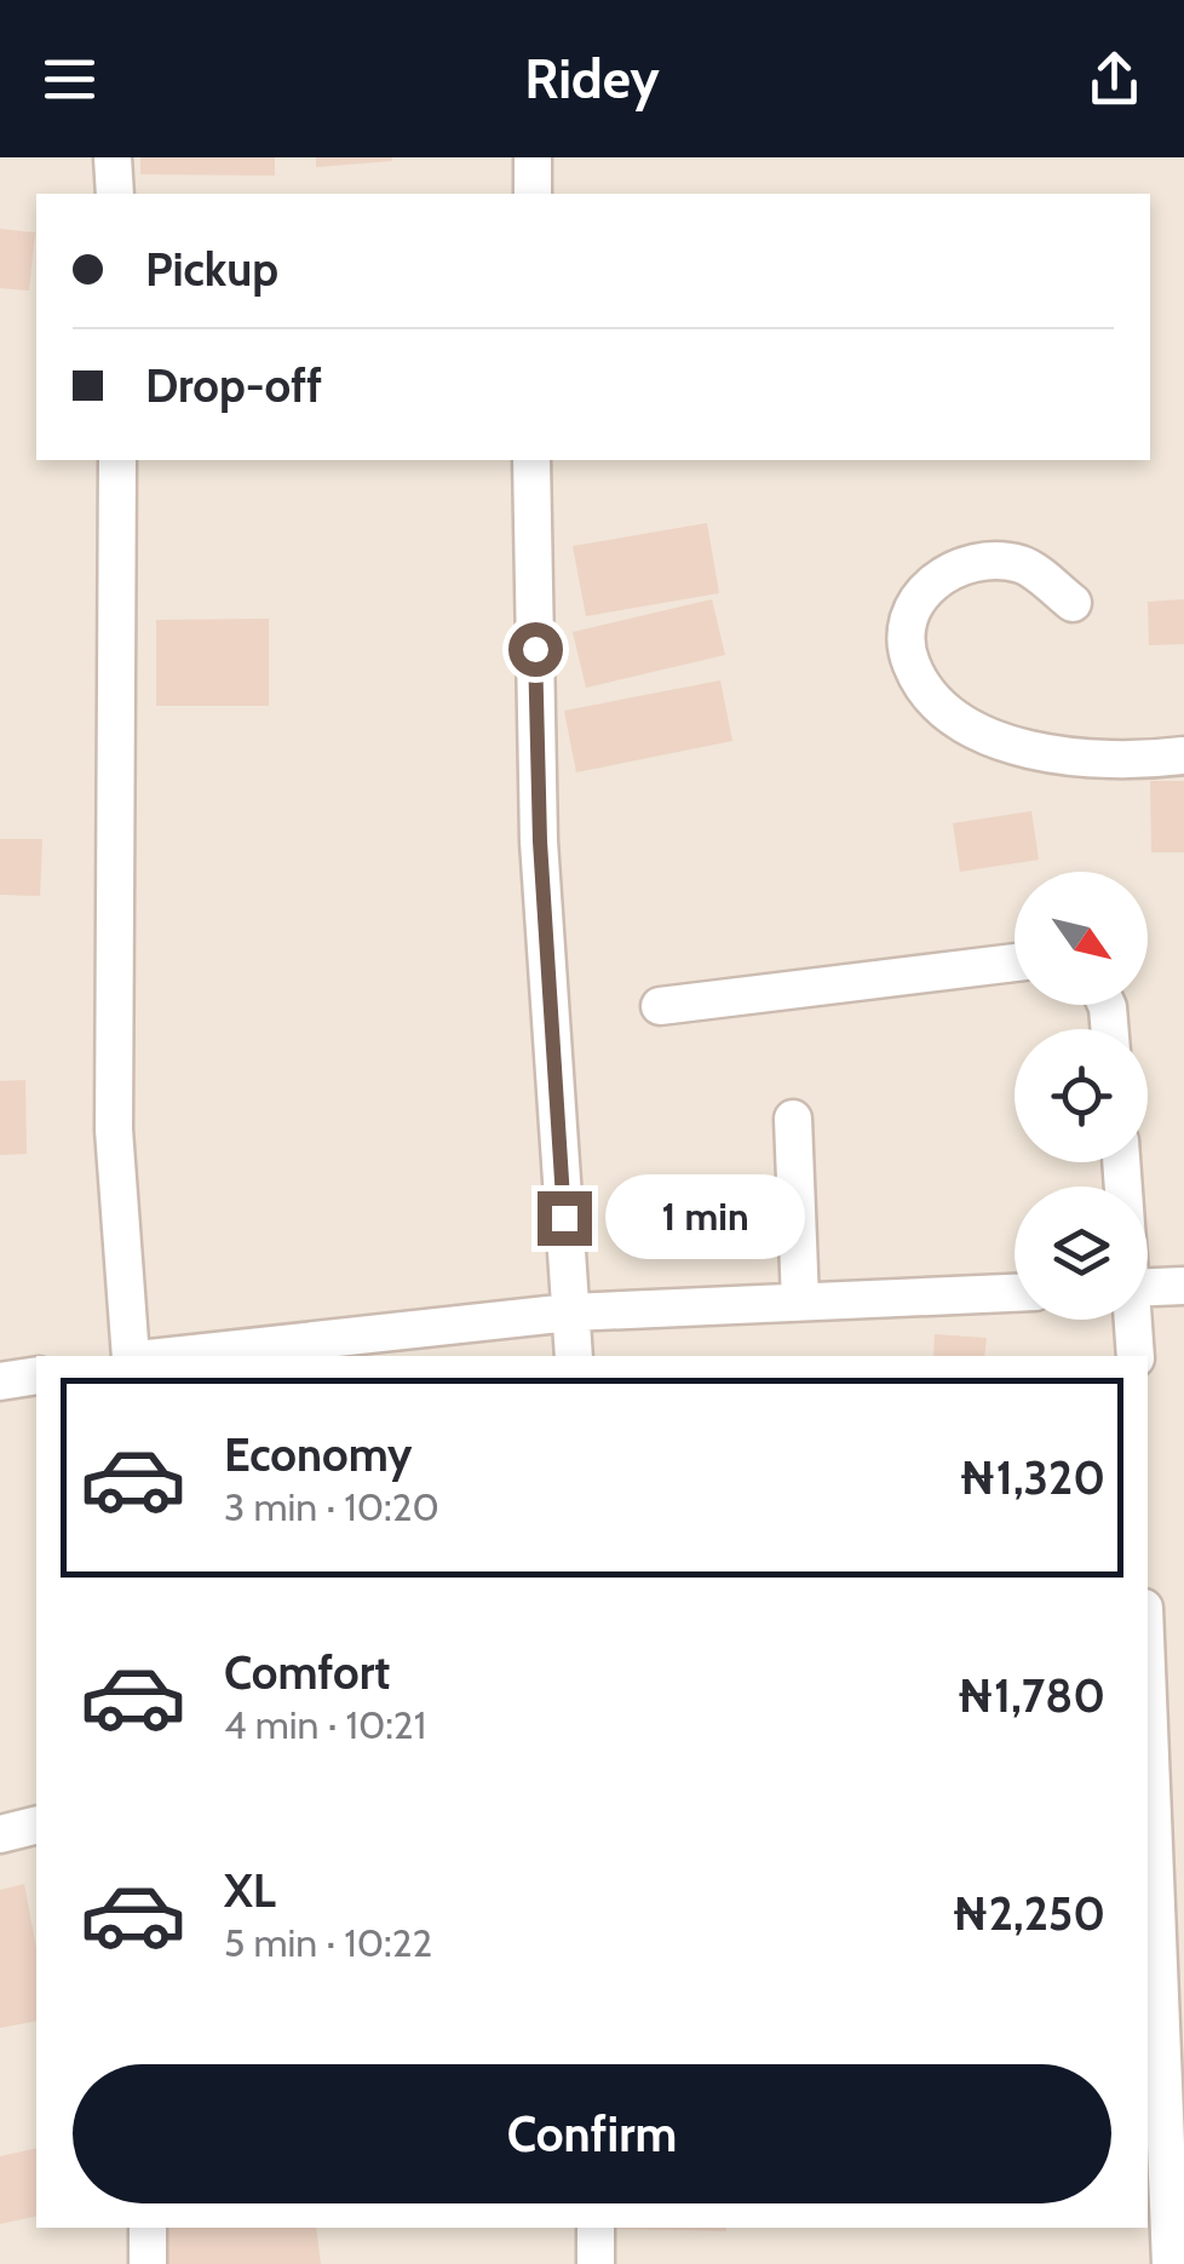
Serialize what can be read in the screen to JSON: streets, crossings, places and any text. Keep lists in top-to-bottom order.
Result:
{
  "north": "bottom right",
  "page": {
    "header": "Ridey",
    "banner": ["Pickup", "Drop-off"],
    "bubble": "1 min",
    "list": [
      {
        "name": "Economy",
        "note": "3 min · 10:20",
        "value": "₦1,320"
      },
      {
        "name": "Comfort",
        "note": "4 min · 10:21",
        "value": "₦1,780"
      },
      {
        "name": "XL",
        "note": "5 min · 10:22",
        "value": "₦2,250"
      }
    ],
    "buttons": "Confirm"
  }
}
